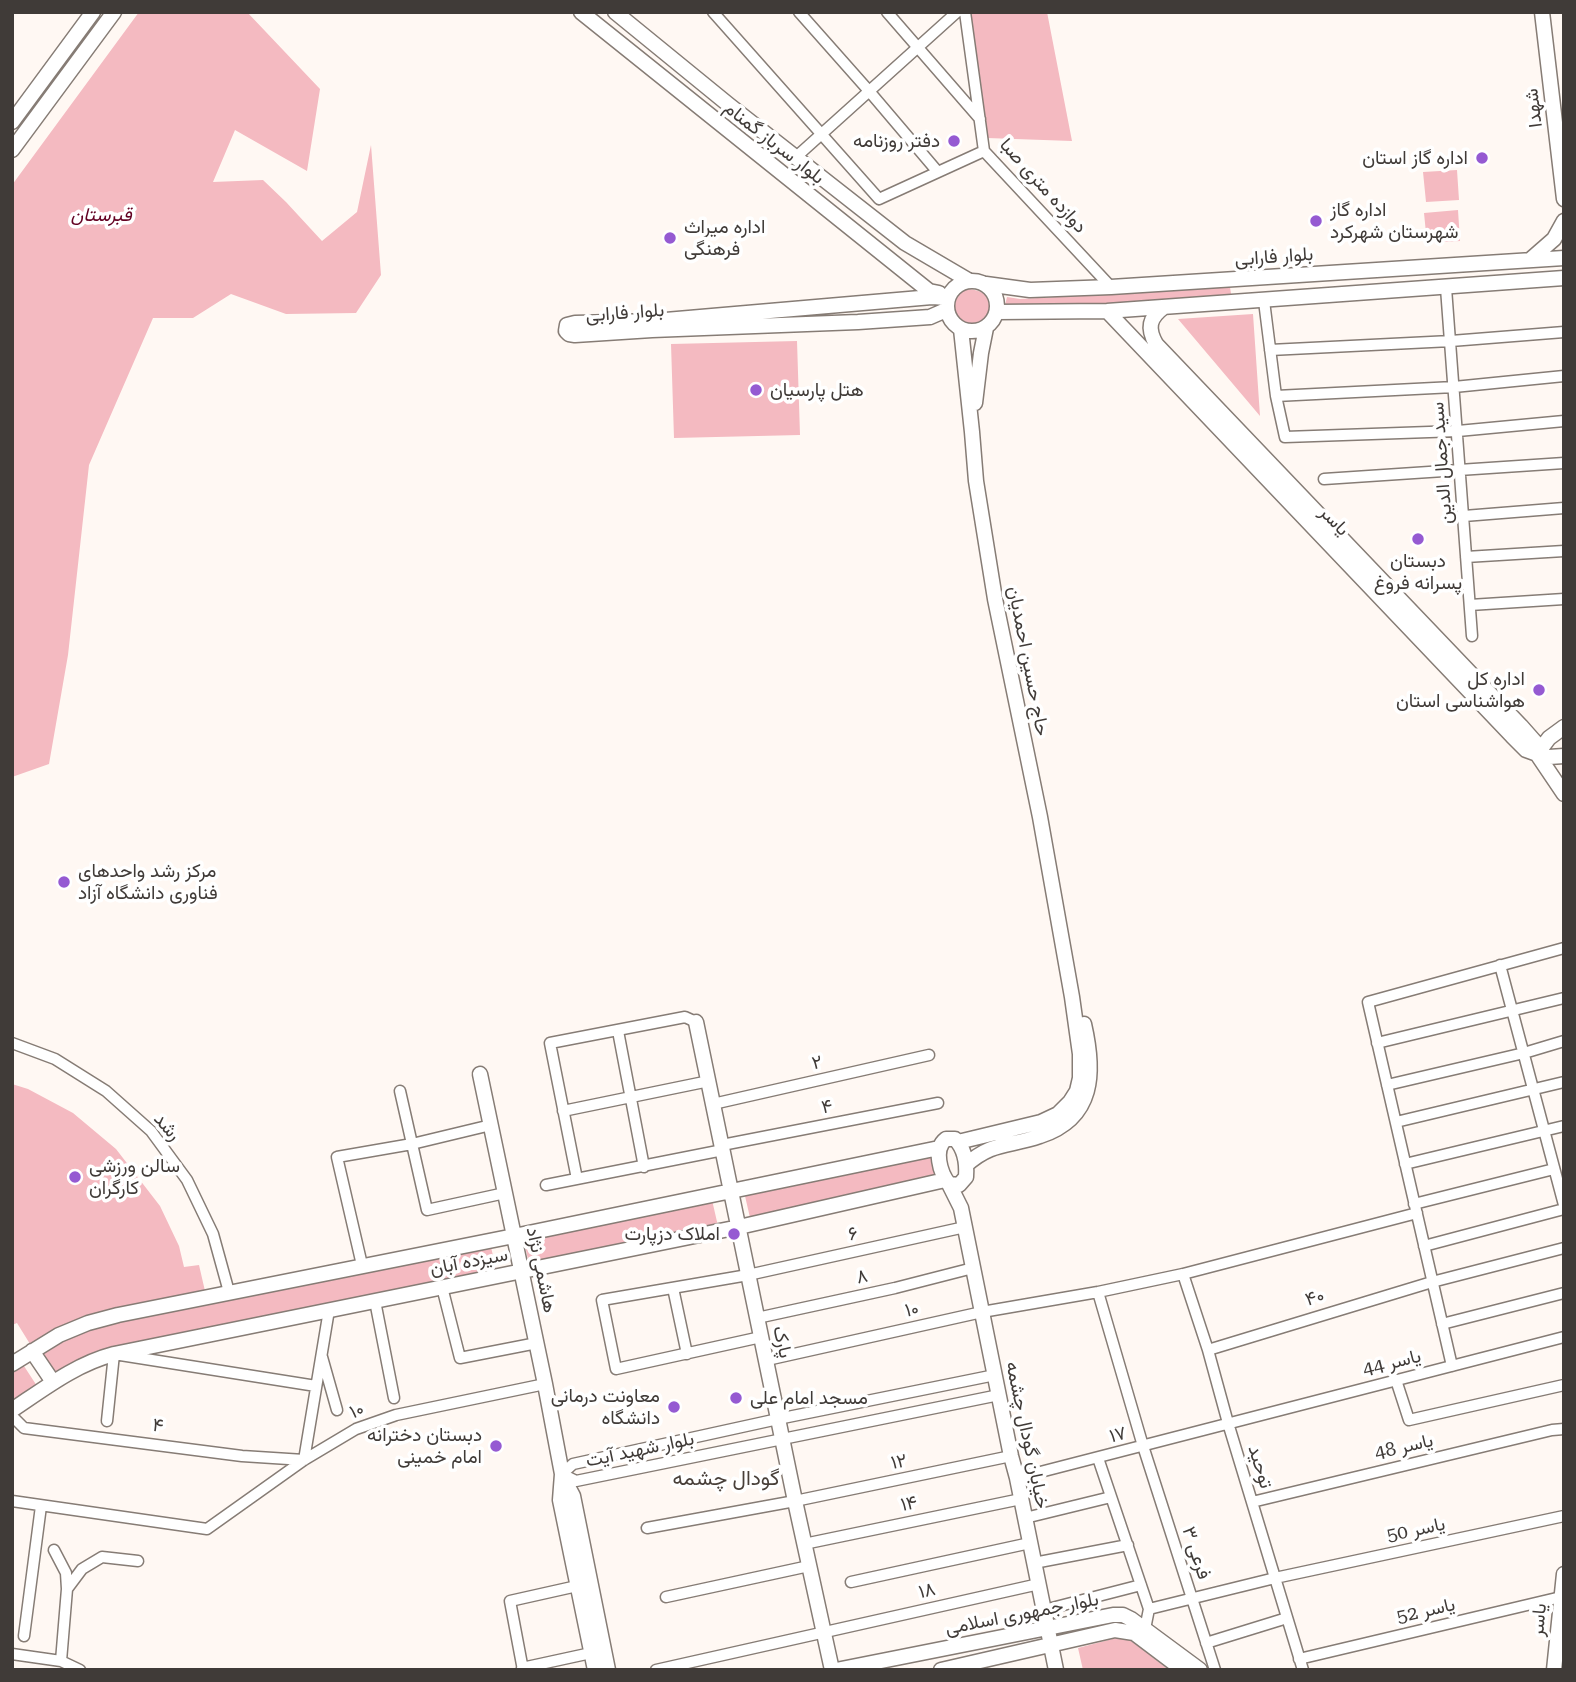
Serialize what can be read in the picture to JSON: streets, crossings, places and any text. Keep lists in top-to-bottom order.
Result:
{
  "streets": {
    "main road": [
      "شهدا",
      "بلوار سرباز گمنام",
      "بلوار فارابی",
      "یاسر",
      "حاج حسین احمدیان",
      "سیزده آبان",
      "هاشمی نژاد",
      "پارک",
      "خیابان گودال چشمه",
      "بلوار جمهوری اسلامی"
    ],
    "street": [
      "دوازده متری صبا",
      "سید جمال الدین",
      "۲",
      "۴",
      "رشد",
      "۶",
      "۸",
      "۴۰",
      "۱۰",
      "یاسر 44",
      "۱۷",
      "یاسر 48",
      "بلوار شهید آیت",
      "۱۲",
      "توحید",
      "۱۴",
      "یاسر 50",
      "فرعی ۳",
      "۱۸",
      "یاسر 52"
    ]
  },
  "crossings": [
    ["بلوار سرباز گمنام", "بلوار فارابی"],
    ["بلوار سرباز گمنام", "حاج حسین احمدیان"],
    ["دوازده متری صبا", "بلوار فارابی"],
    ["بلوار فارابی", "حاج حسین احمدیان"],
    ["یاسر", "یاسر 52"],
    ["حاج حسین احمدیان", "سیزده آبان"],
    ["۲", "پارک"],
    ["۴", "۱۰"],
    ["۴", "پارک"],
    ["رشد", "سیزده آبان"],
    ["۶", "پارک"],
    ["۶", "خیابان گودال چشمه"],
    ["سیزده آبان", "هاشمی نژاد"],
    ["سیزده آبان", "پارک"],
    ["سیزده آبان", "خیابان گودال چشمه"],
    ["هاشمی نژاد", "۱۰"],
    ["هاشمی نژاد", "بلوار شهید آیت"],
    ["۸", "پارک"],
    ["۸", "خیابان گودال چشمه"],
    ["۴۰", "توحید"],
    ["۱۰", "پارک"],
    ["۱۰", "خیابان گودال چشمه"],
    ["۱۰", "توحید"],
    ["۱۰", "فرعی ۳"],
    ["پارک", "بلوار شهید آیت"],
    ["پارک", "۱۲"],
    ["پارک", "۱۴"],
    ["پارک", "۱۸"],
    ["پارک", "بلوار جمهوری اسلامی"],
    ["یاسر 44", "۱۷"],
    ["یاسر 44", "توحید"],
    ["خیابان گودال چشمه", "۱۷"],
    ["خیابان گودال چشمه", "بلوار شهید آیت"],
    ["خیابان گودال چشمه", "۱۲"],
    ["خیابان گودال چشمه", "۱۴"],
    ["خیابان گودال چشمه", "۱۸"],
    ["خیابان گودال چشمه", "بلوار جمهوری اسلامی"],
    ["۱۷", "توحید"],
    ["۱۷", "فرعی ۳"],
    ["یاسر 48", "توحید"],
    ["توحید", "یاسر 50"],
    ["توحید", "یاسر 52"],
    ["یاسر 50", "فرعی ۳"]
  ],
  "districts": ["گودال چشمه"],
  "parks": ["قبرستان"],
  "places": [
    "دفتر روزنامه",
    "اداره گاز استان",
    "اداره گاز شهرستان شهرکرد",
    "اداره میراث فرهنگی",
    "هتل پارسیان",
    "دبستان پسرانه فروغ",
    "اداره کل هواشناسی استان",
    "مرکز رشد واحدهای فناوری دانشگاه آزاد",
    "سالن ورزشی کارگران",
    "املاک دزپارت",
    "مسجد امام علی",
    "معاونت درمانی دانشگاه",
    "دبستان دخترانه امام خمینی"
  ]
}
